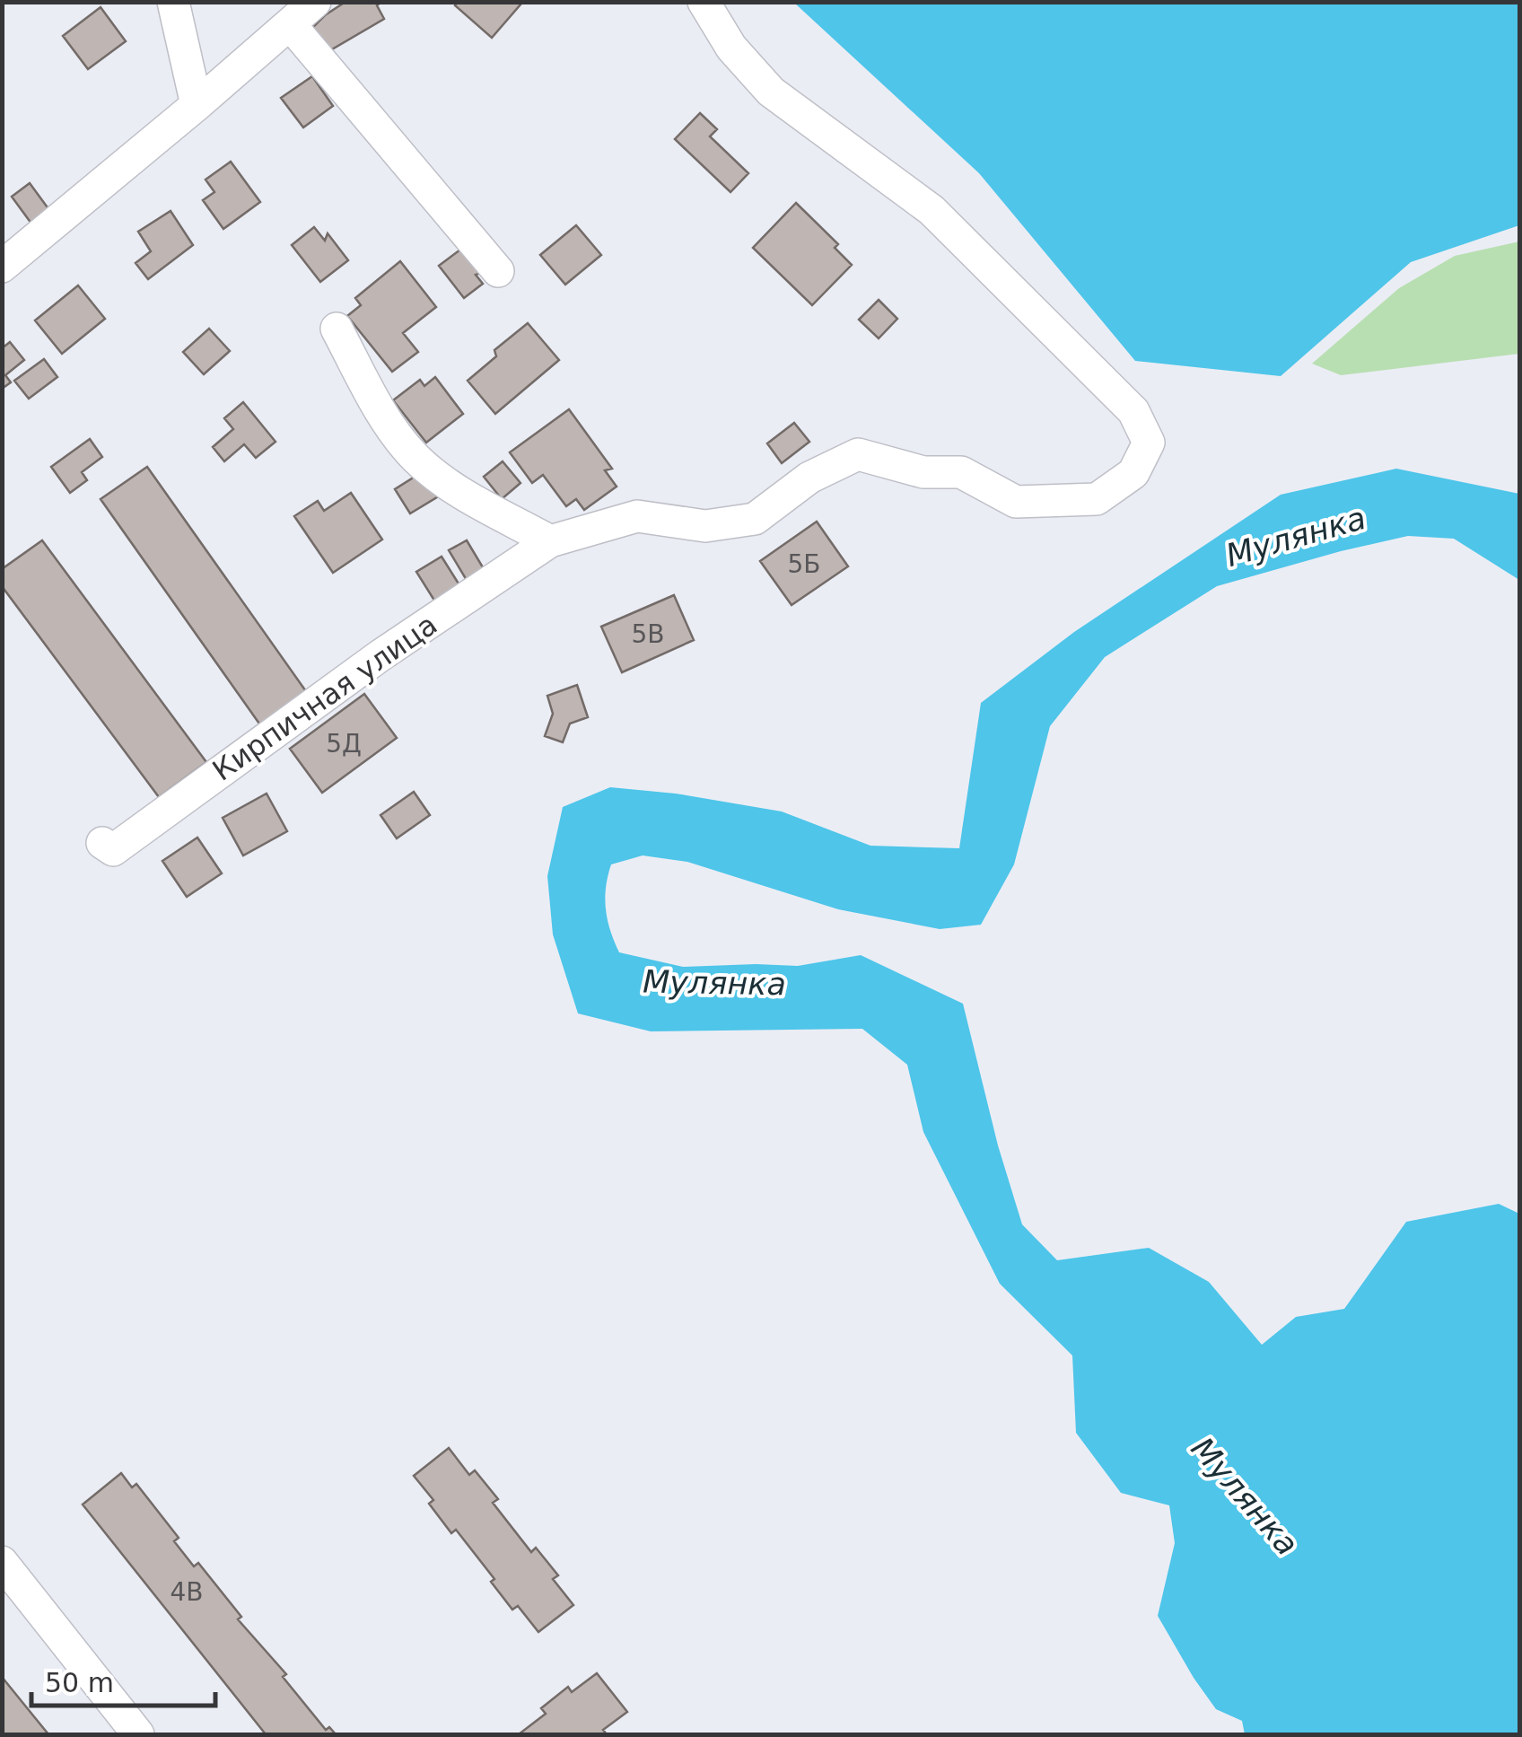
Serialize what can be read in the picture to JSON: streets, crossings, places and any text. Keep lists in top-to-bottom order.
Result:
{
  "streets": {
    "street": ["Кирпичная улица"]
  },
  "water": ["Мулянка"],
  "house_numbers": [
    "5Б",
    "5В",
    "5Д",
    "4В"
  ],
  "scale_bar": "50 m"
}
